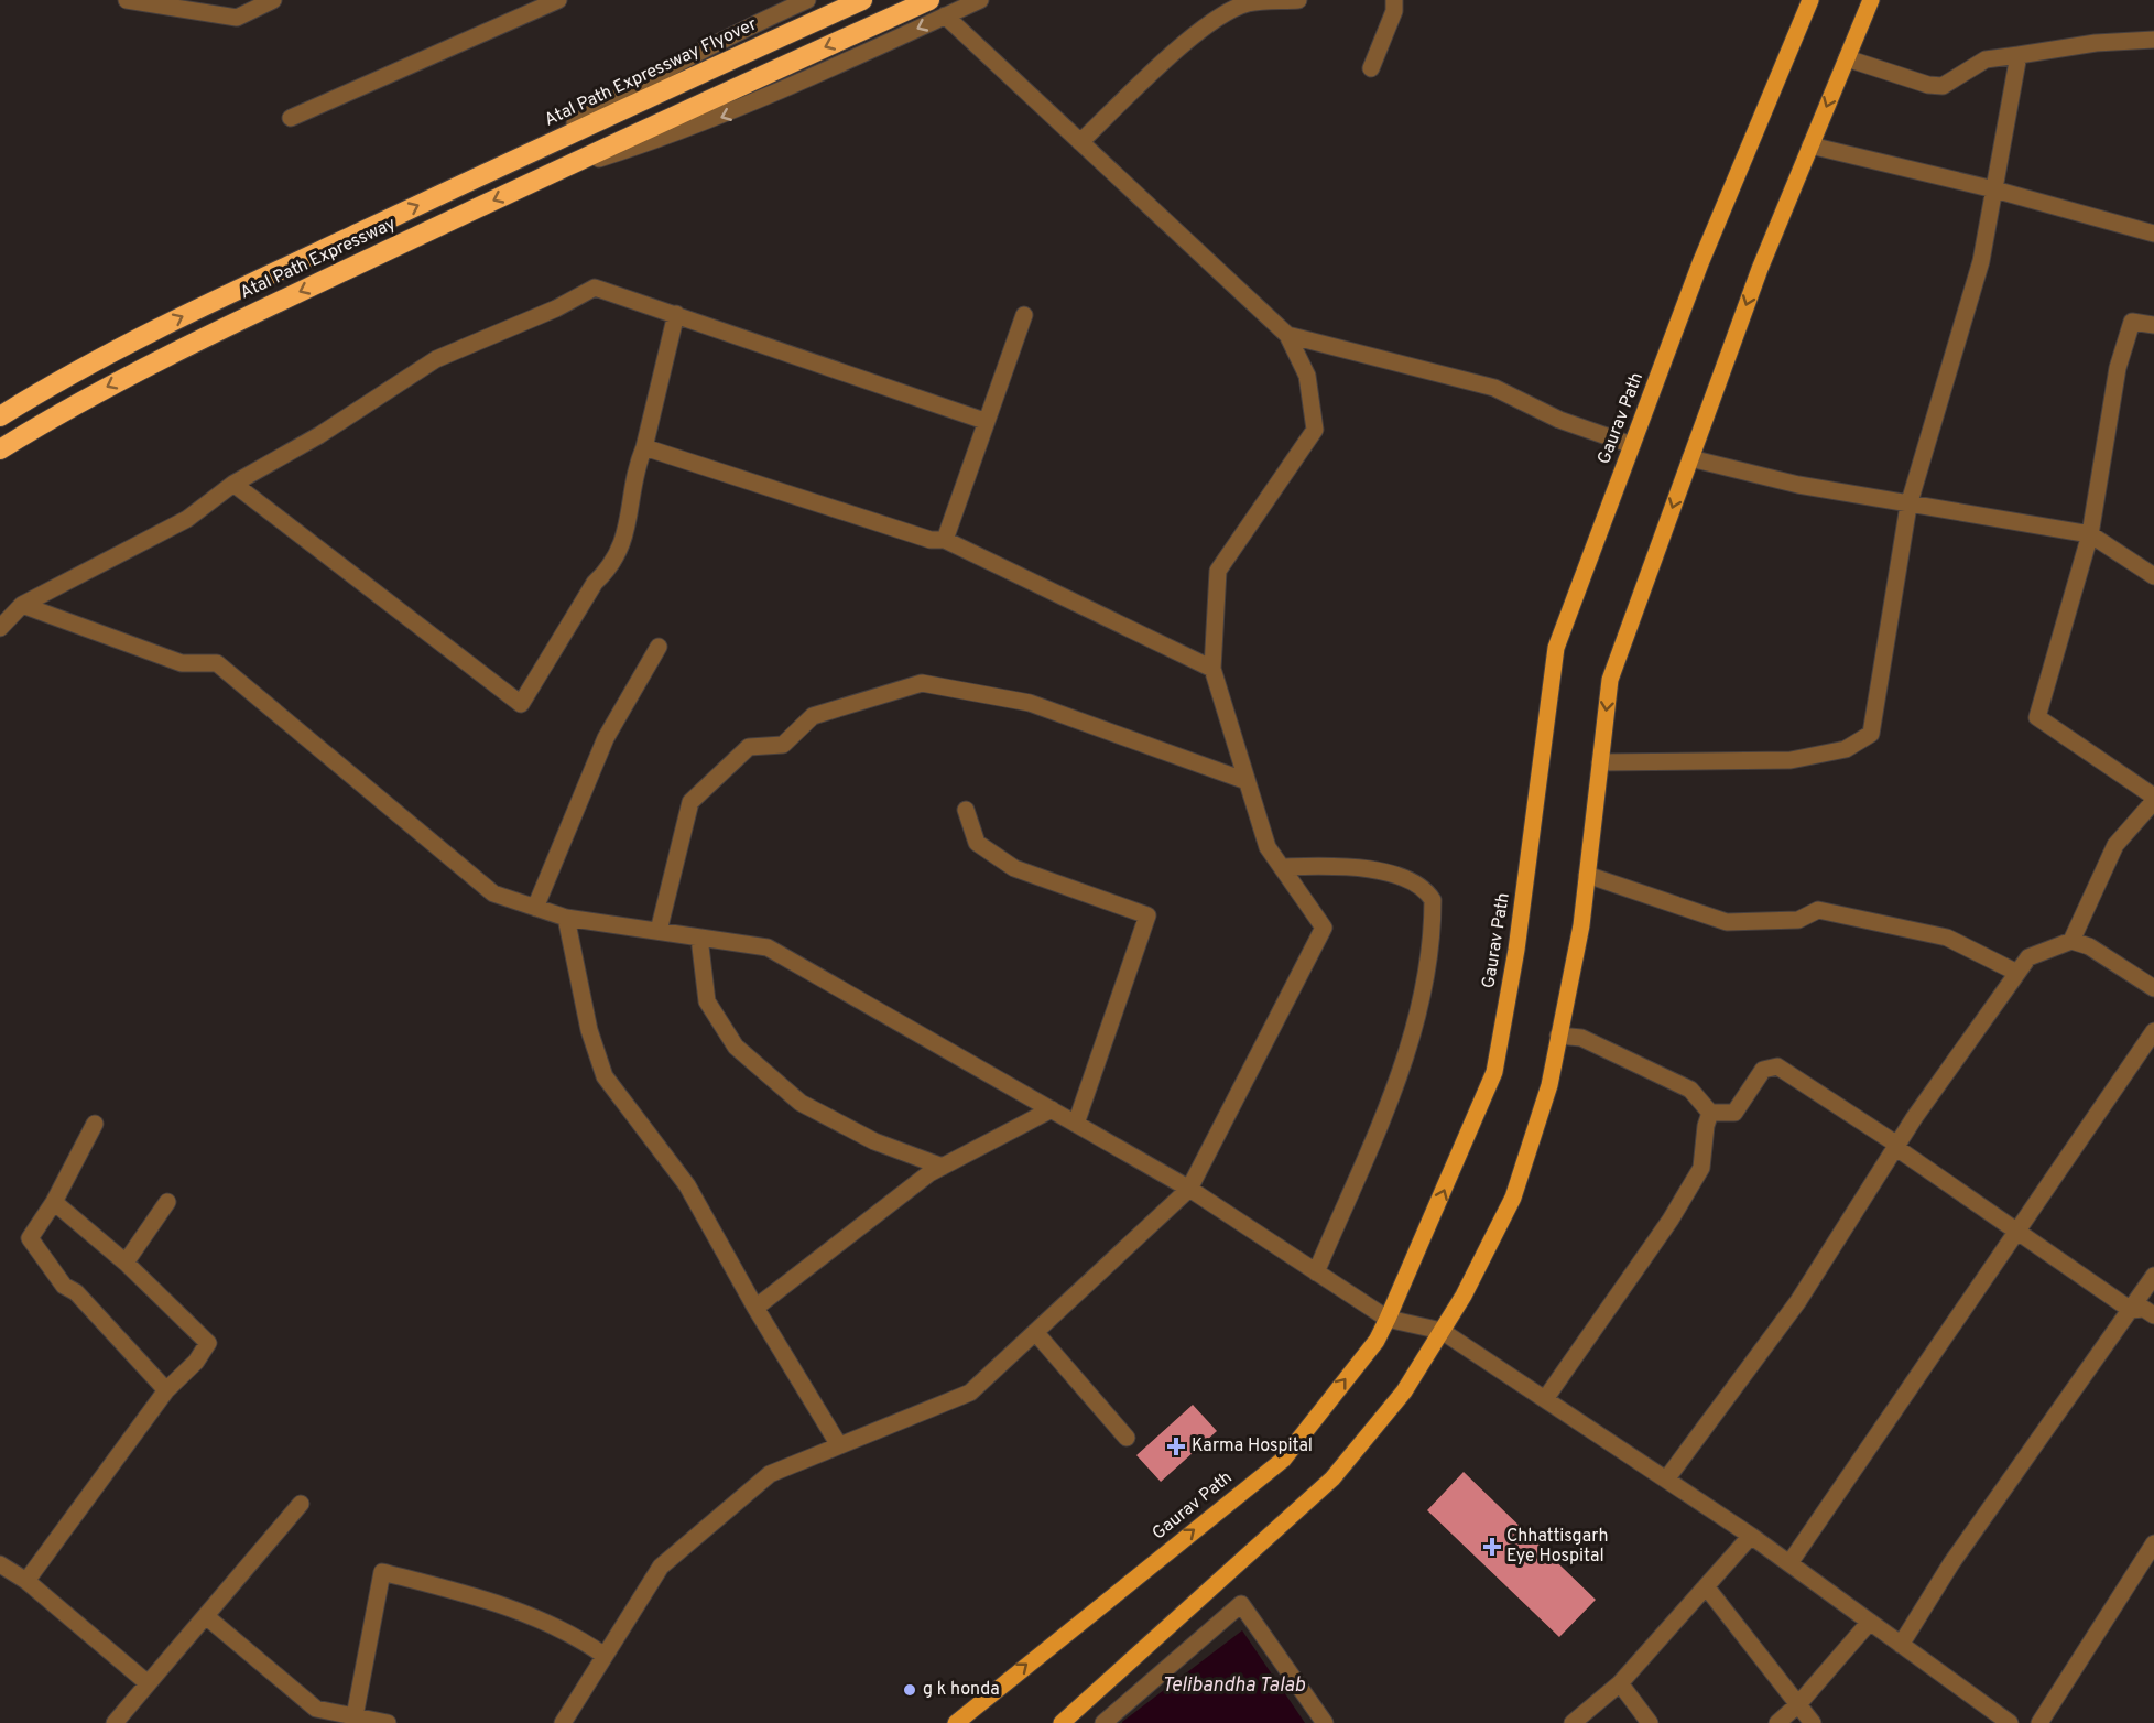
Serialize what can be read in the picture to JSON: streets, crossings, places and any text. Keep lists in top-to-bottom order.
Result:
{
  "streets": {
    "highway": ["Atal Path Expressway Flyover", "Atal Path Expressway"],
    "main road": ["Gaurav Path"]
  },
  "crossings": [
    ["Atal Path Expressway Flyover", "Atal Path Expressway"]
  ],
  "water": ["Telibandha Talab"],
  "places": {
    "health": ["Karma Hospital", "Chhattisgarh Eye Hospital"],
    "other": ["g k honda"]
  }
}
